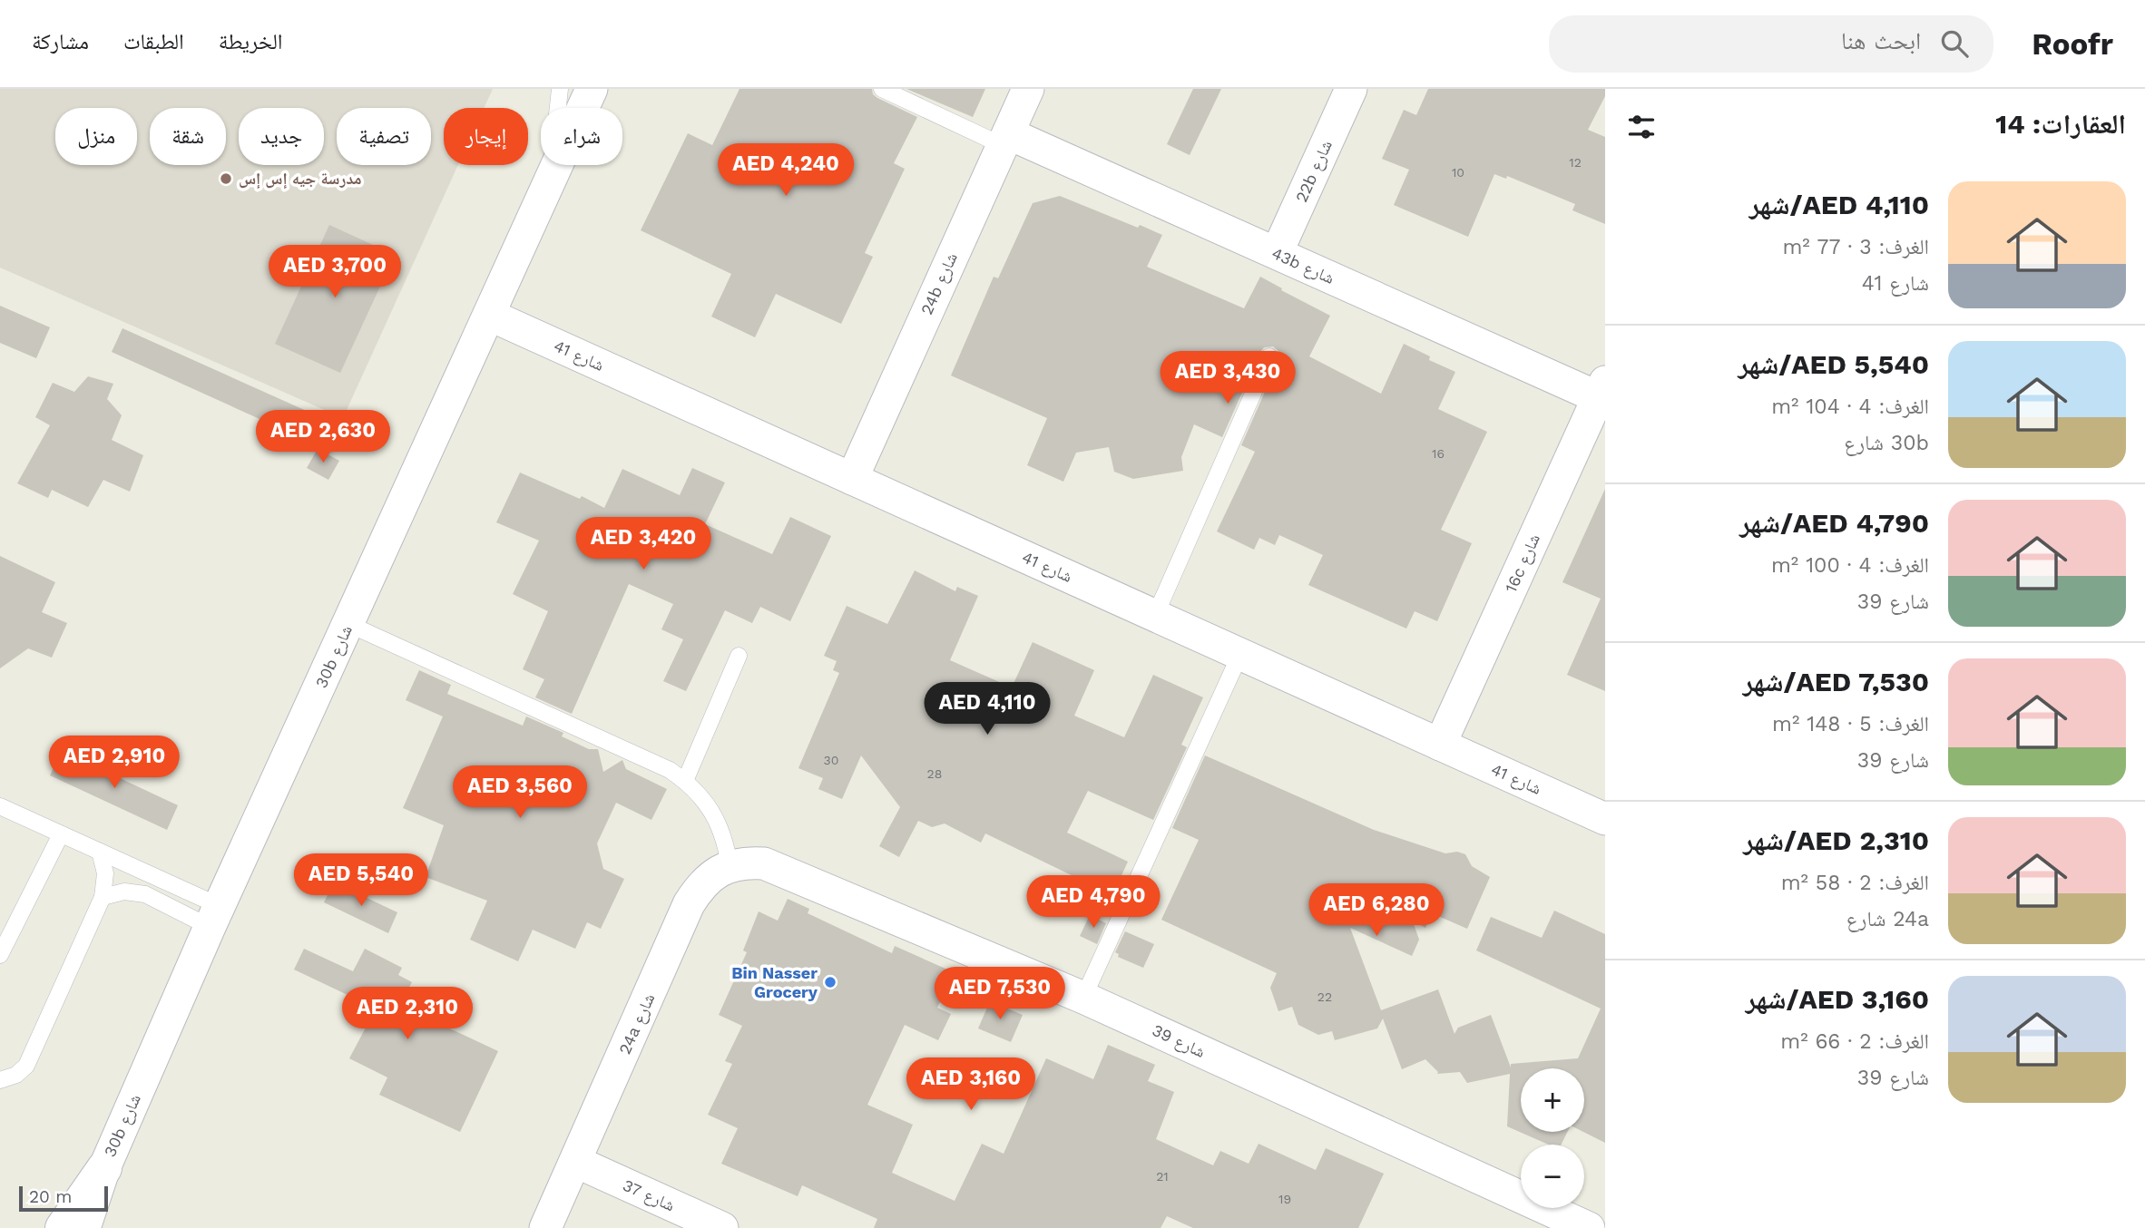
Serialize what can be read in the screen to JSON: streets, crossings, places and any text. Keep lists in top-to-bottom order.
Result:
{
  "streets": {
    "street": [
      "22b شارع",
      "43b شارع",
      "24b شارع",
      "شارع 41",
      "16c شارع",
      "30b شارع",
      "24a شارع",
      "شارع 39",
      "شارع 37"
    ]
  },
  "crossings": [
    ["22b شارع", "43b شارع"],
    ["43b شارع", "24b شارع"],
    ["43b شارع", "16c شارع"],
    ["24b شارع", "شارع 41"],
    ["شارع 41", "16c شارع"],
    ["شارع 41", "30b شارع"],
    ["24a شارع", "شارع 39"],
    ["24a شارع", "شارع 37"]
  ],
  "places": ["مدرسة جيه إس إس", "Bin Nasser Grocery"],
  "house_numbers": [
    "12",
    "10",
    "16",
    "30",
    "28",
    "22",
    "21",
    "19"
  ],
  "scale_bar": "20 m",
  "page": {
    "header": "Roofr",
    "search": "ابحث هنا",
    "nav": ["الخريطة", "الطبقات", "مشاركة"],
    "heading": "العقارات: 14",
    "chip": [
      "شراء",
      "إيجار",
      "تصفية",
      "جديد",
      "شقة",
      "منزل"
    ],
    "price": [
      "AED 4,240",
      "AED 3,700",
      "AED 3,430",
      "AED 2,630",
      "AED 3,420",
      "AED 4,110",
      "AED 2,910",
      "AED 3,560",
      "AED 5,540",
      "AED 4,790",
      "AED 6,280",
      "AED 7,530",
      "AED 2,310",
      "AED 3,160"
    ],
    "list": [
      {
        "name": "AED 4,110/شهر",
        "note": "الغرف: 3 · 77 m² · شارع 41"
      },
      {
        "name": "AED 5,540/شهر",
        "note": "الغرف: 4 · 104 m² · 30b شارع"
      },
      {
        "name": "AED 4,790/شهر",
        "note": "الغرف: 4 · 100 m² · شارع 39"
      },
      {
        "name": "AED 7,530/شهر",
        "note": "الغرف: 5 · 148 m² · شارع 39"
      },
      {
        "name": "AED 2,310/شهر",
        "note": "الغرف: 2 · 58 m² · 24a شارع"
      },
      {
        "name": "AED 3,160/شهر",
        "note": "الغرف: 2 · 66 m² · شارع 39"
      }
    ],
    "map_buttons": ["+", "−"],
    "scale": "20 m"
  }
}
